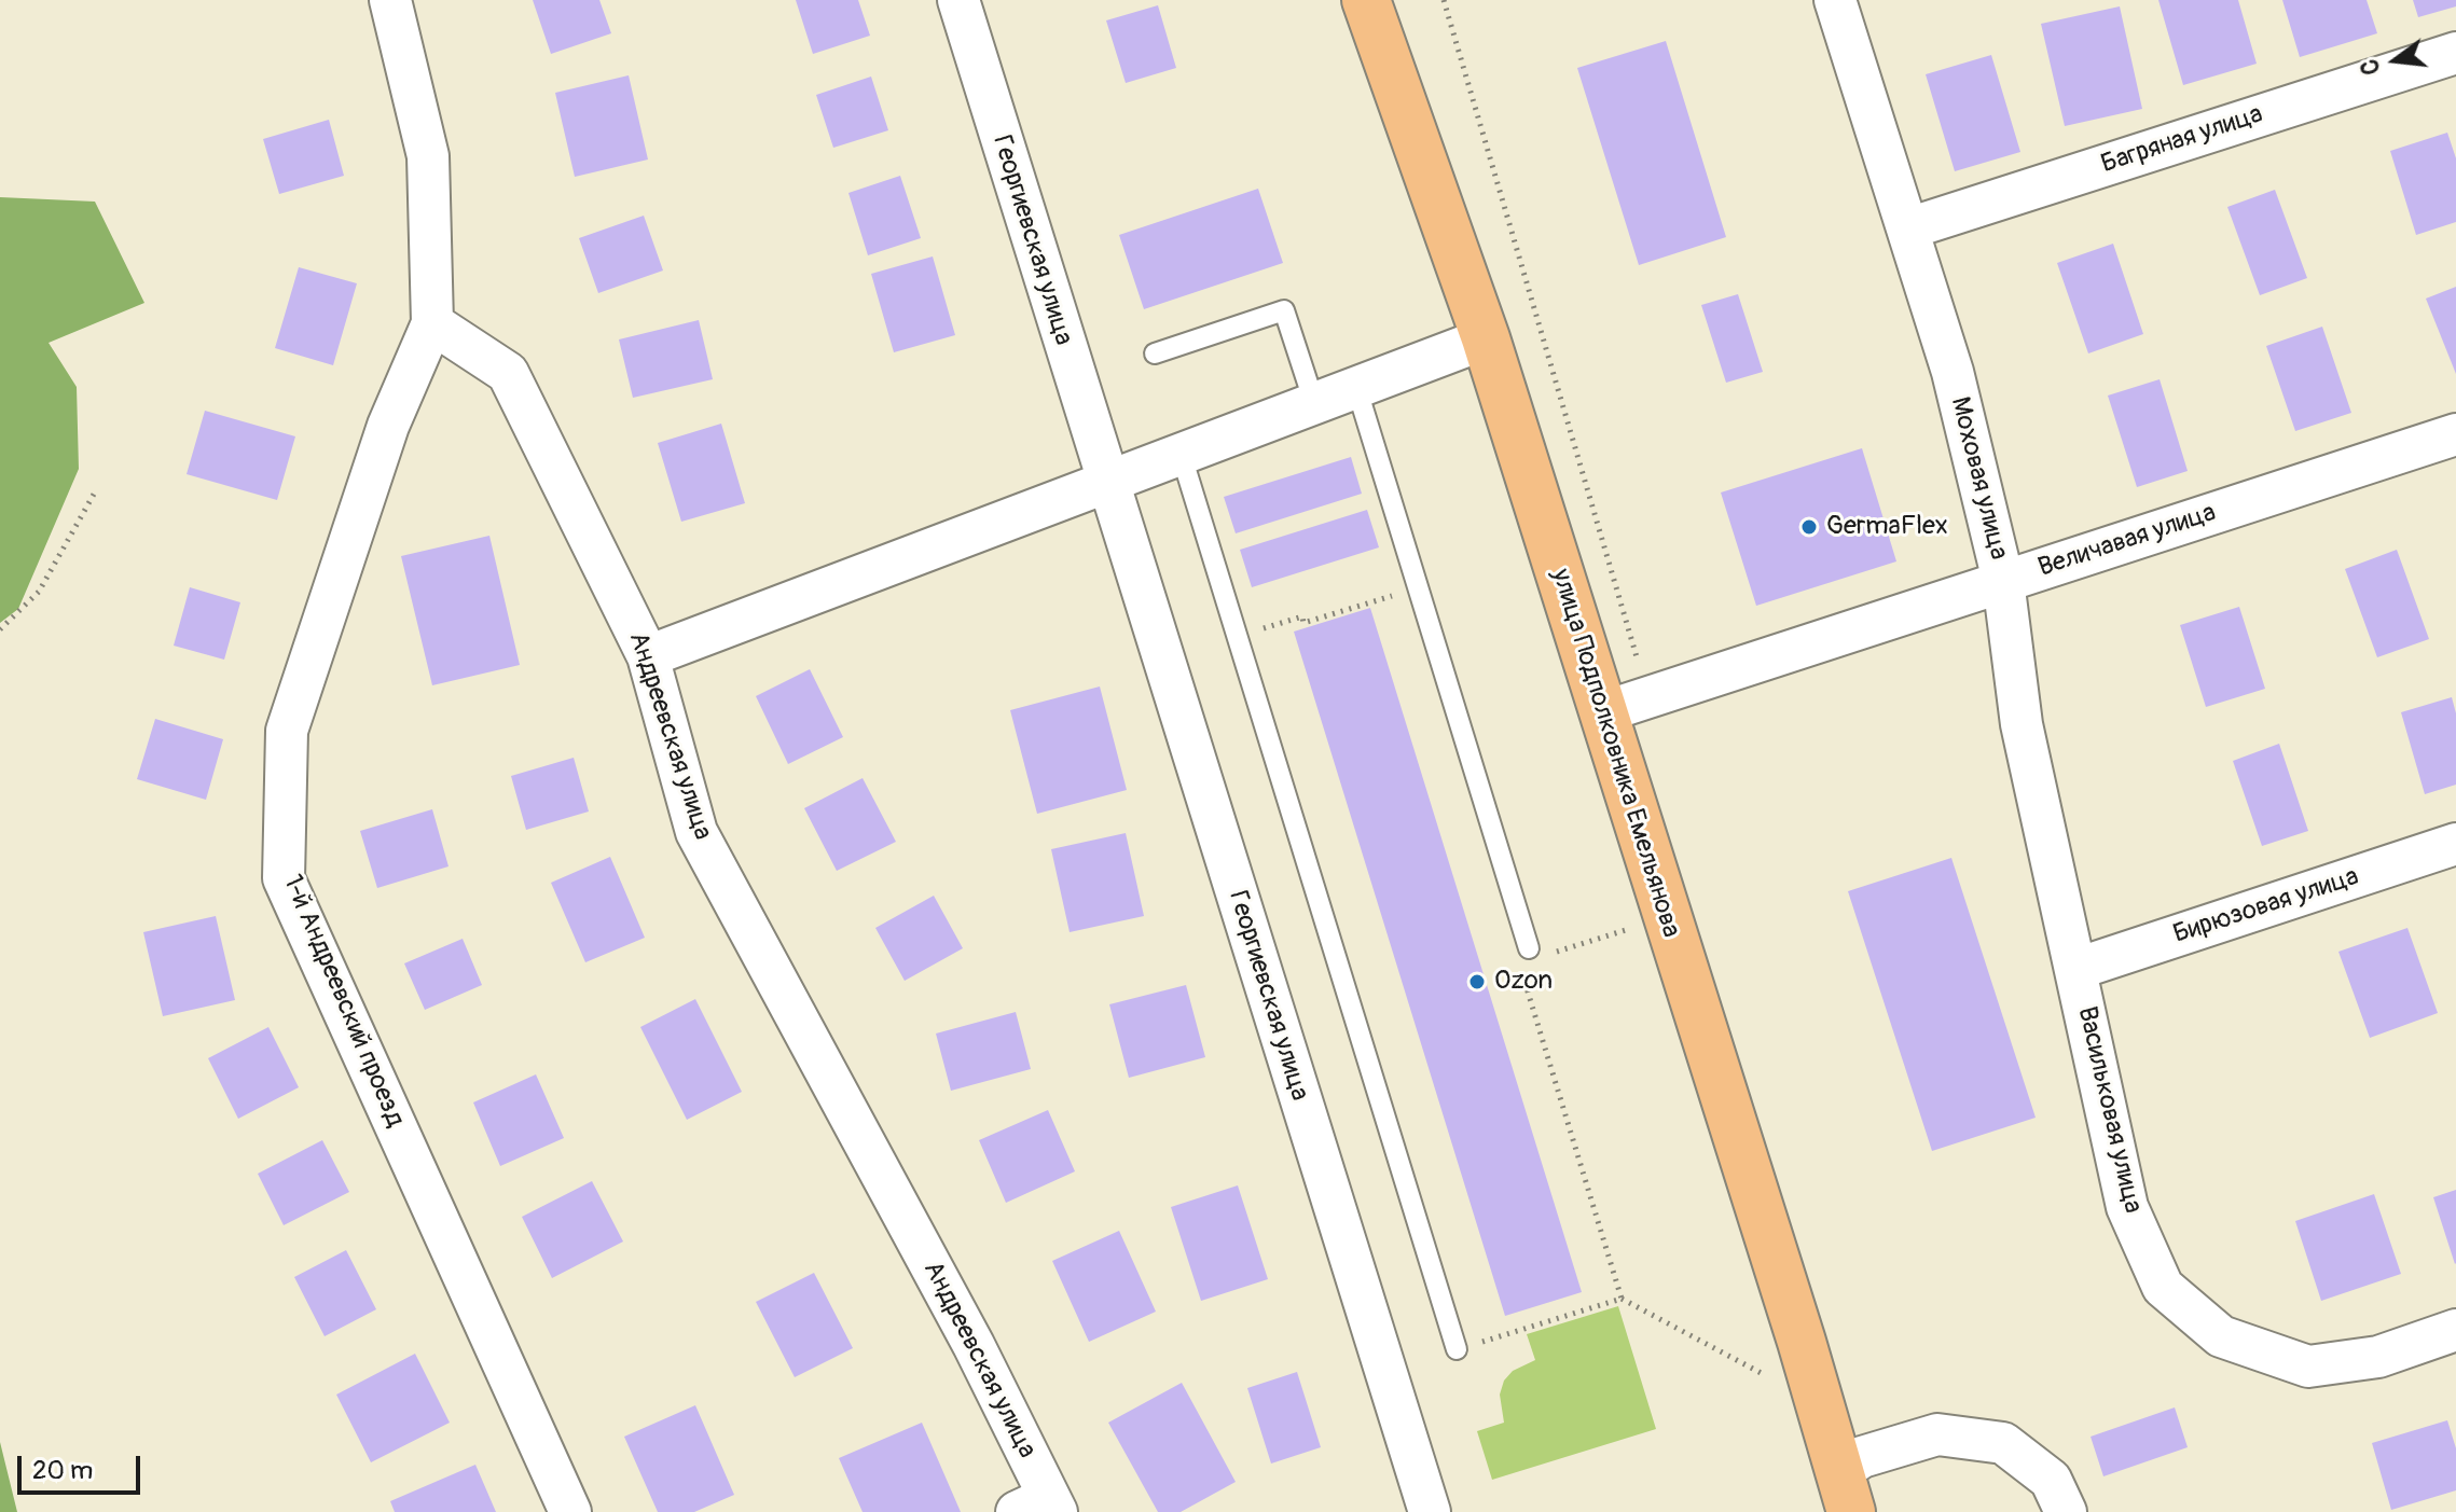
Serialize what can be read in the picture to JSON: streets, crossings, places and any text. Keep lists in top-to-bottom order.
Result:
{
  "streets": {
    "main road": ["улица Подполковника Емельянова"],
    "street": [
      "Багряная улица",
      "Георгиевская улица",
      "Моховая улица",
      "Величавая улица",
      "Андреевская улица",
      "Бирюзовая улица",
      "1-й Андреевский проезд",
      "Васильковая улица"
    ]
  },
  "crossings": [
    ["Багряная улица", "Моховая улица"],
    ["Моховая улица", "Величавая улица"],
    ["Моховая улица", "Бирюзовая улица"],
    ["Моховая улица", "Васильковая улица"],
    ["Величавая улица", "улица Подполковника Емельянова"],
    ["Андреевская улица", "1-й Андреевский проезд"],
    ["Бирюзовая улица", "Васильковая улица"]
  ],
  "places": ["GermaFlex", "Ozon"],
  "scale_bar": "20 m",
  "north": "left"
}
